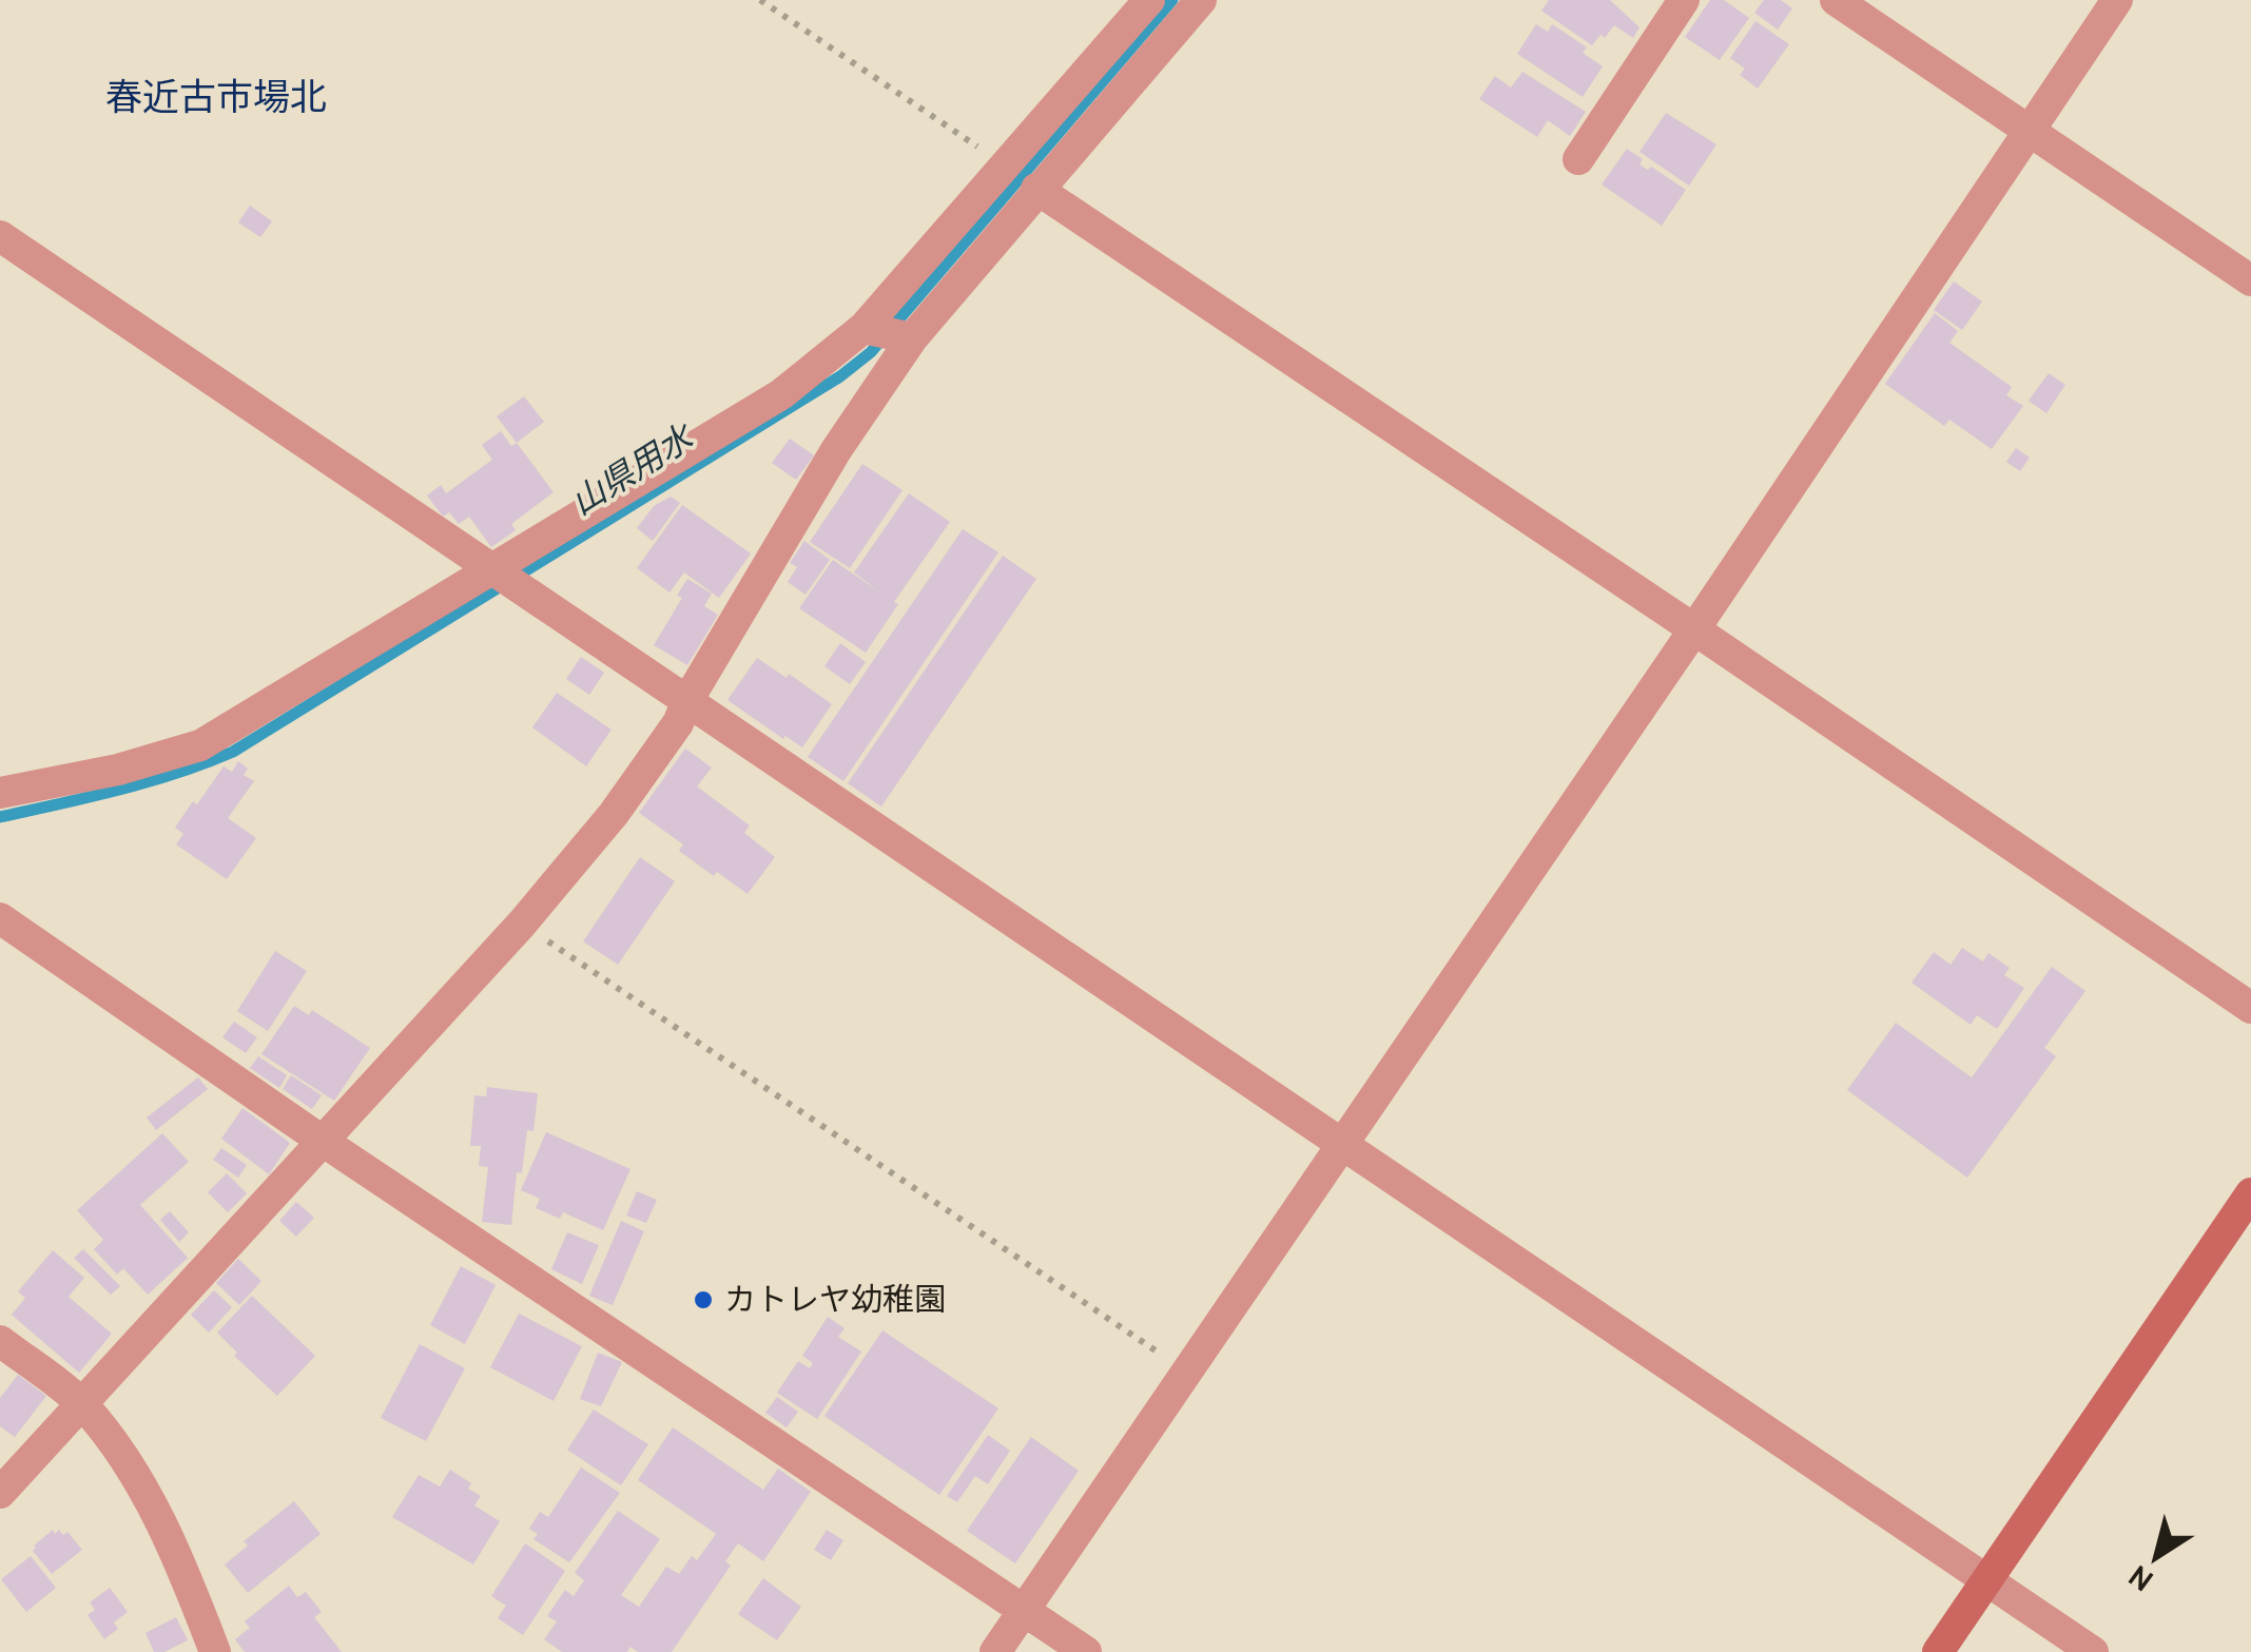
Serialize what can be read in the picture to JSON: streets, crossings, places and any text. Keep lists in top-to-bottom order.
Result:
{
  "districts": ["春近古市場北"],
  "water": ["山県用水"],
  "places": ["カトレヤ幼稚園"],
  "north": "bottom left"
}
